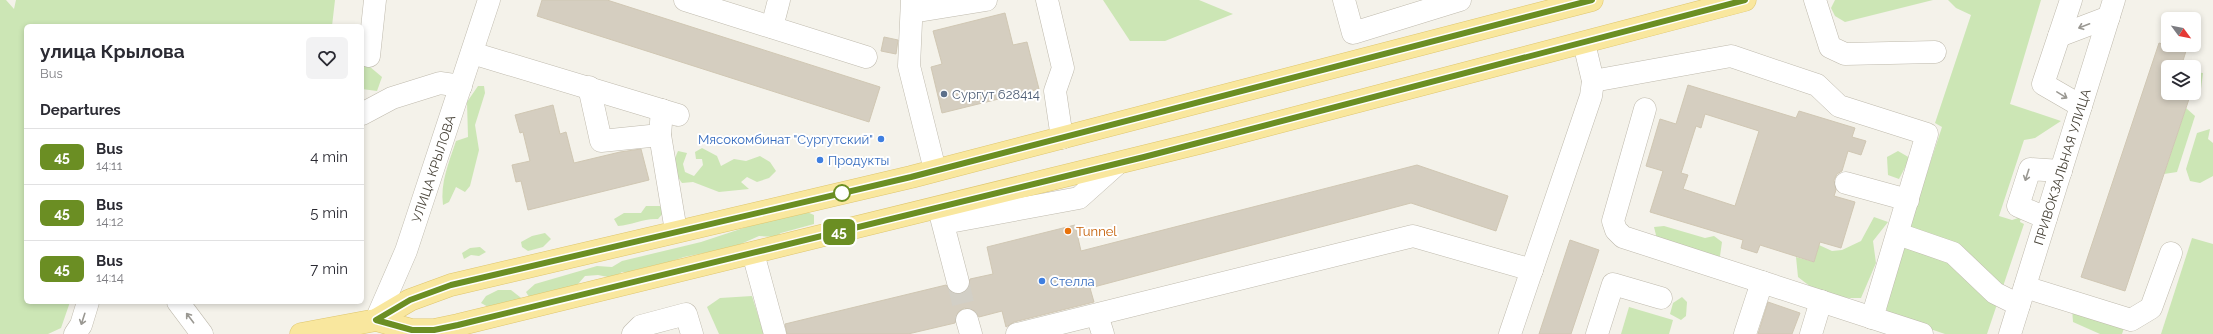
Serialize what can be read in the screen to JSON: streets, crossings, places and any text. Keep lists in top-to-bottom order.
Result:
{
  "streets": {
    "street": ["ПРИВОКЗАЛЬНАЯ УЛИЦА", "УЛИЦА КРЫЛОВА"]
  },
  "places": [
    "Сургут 628414",
    "Мясокомбинат \"Сургутский\"",
    "Продукты",
    "Tunnel",
    "Стелла"
  ],
  "lines": ["bus line 45"],
  "north": "bottom right",
  "page": {
    "on_map": "45",
    "heading": [
      ["улица Крылова", "Bus"],
      "Departures"
    ],
    "list": [
      {
        "mark": "45",
        "name": "Bus",
        "note": "14:11",
        "value": "4 min"
      },
      {
        "mark": "45",
        "name": "Bus",
        "note": "14:12",
        "value": "5 min"
      },
      {
        "mark": "45",
        "name": "Bus",
        "note": "14:14",
        "value": "7 min"
      }
    ]
  }
}
